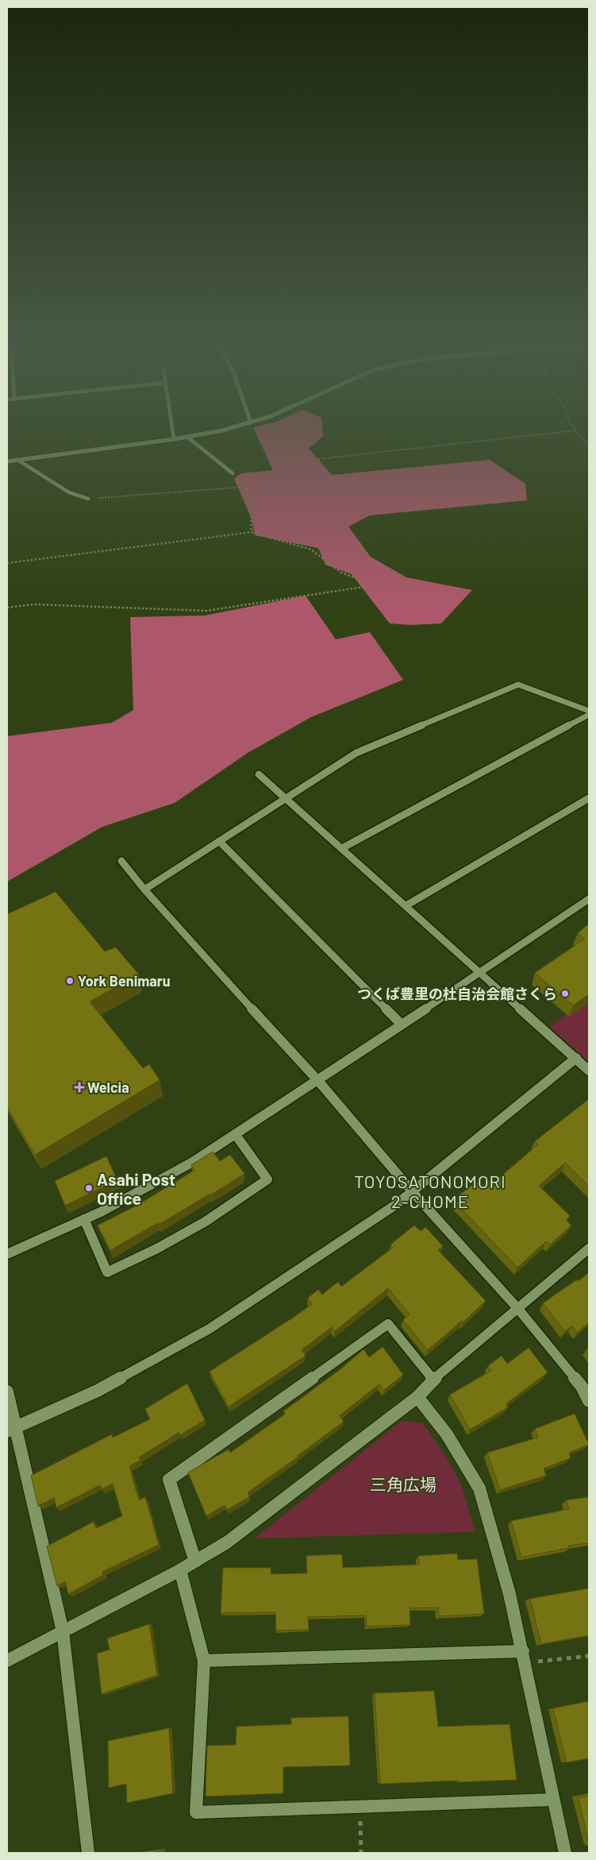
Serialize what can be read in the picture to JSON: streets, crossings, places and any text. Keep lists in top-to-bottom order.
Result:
{
  "districts": ["TOYOSATONOMORI 2-CHOME"],
  "parks": ["三角広場"],
  "places": {
    "other": ["York Benimaru", "つくば豊里の杜自治会館さくら", "Asahi Post Office"],
    "health": ["Welcia"]
  }
}
